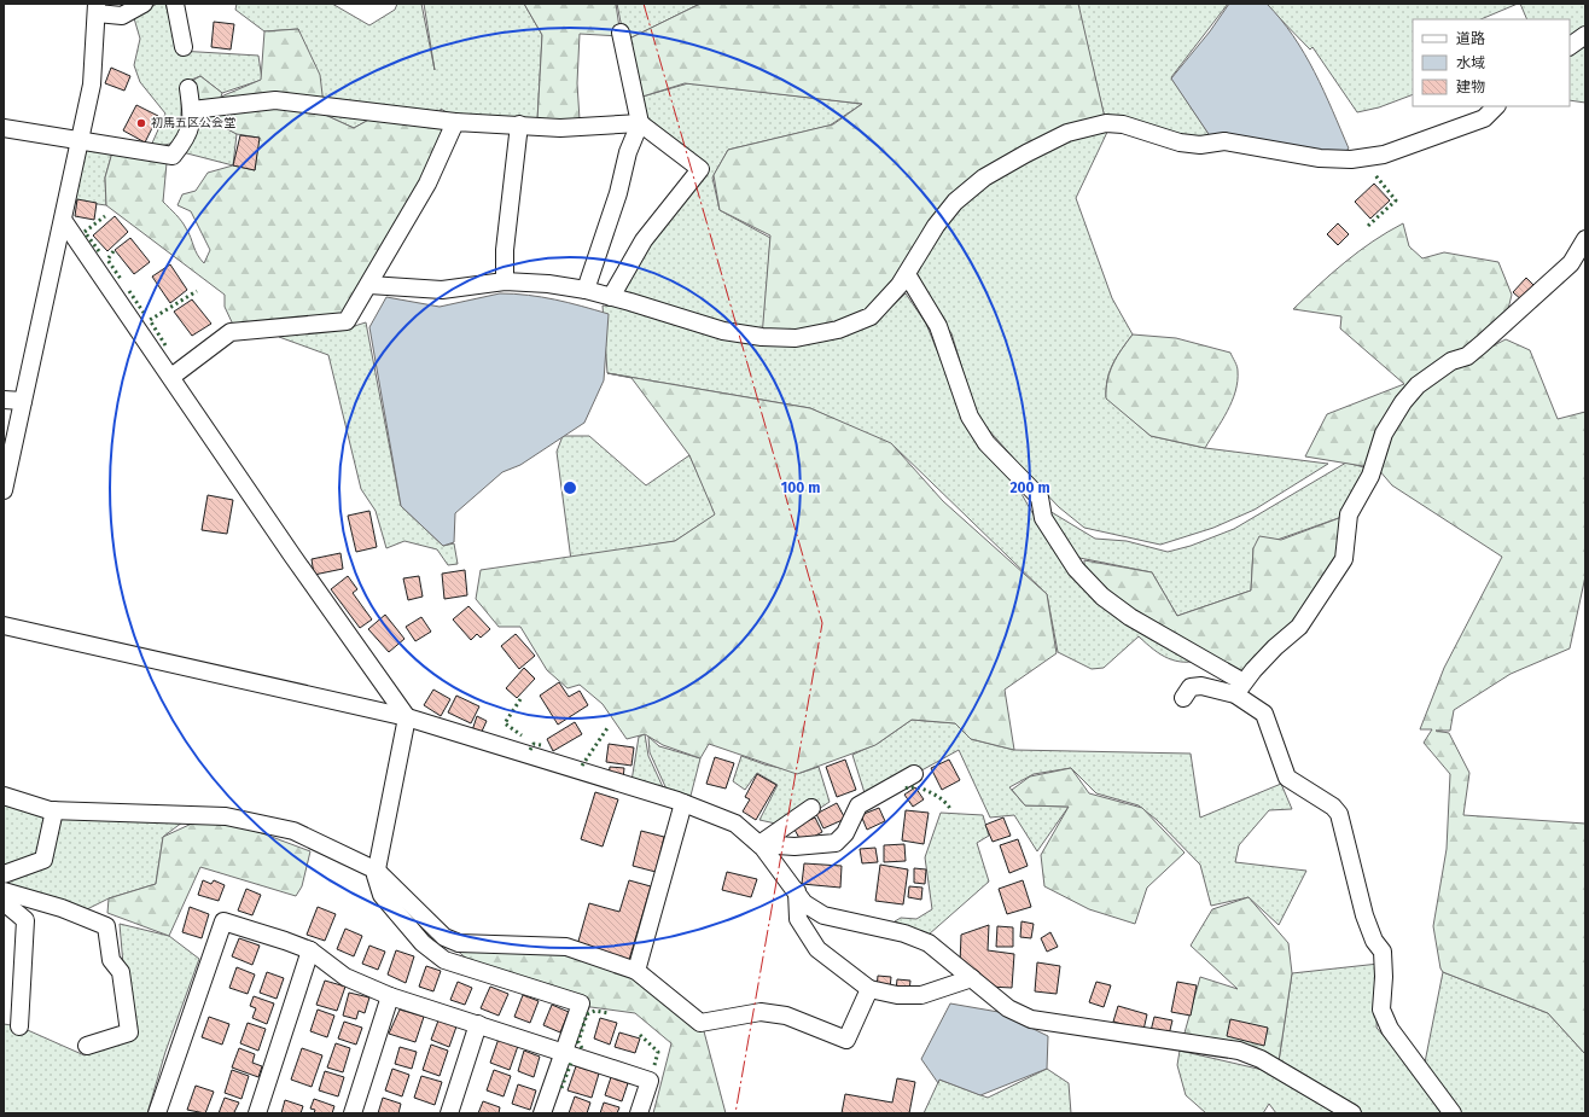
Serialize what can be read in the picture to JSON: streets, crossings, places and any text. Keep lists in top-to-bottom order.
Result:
{
  "places": ["初馬五区公会堂"],
  "legend": ["道路", "水域", "建物"],
  "rings": ["100 m", "200 m"]
}
